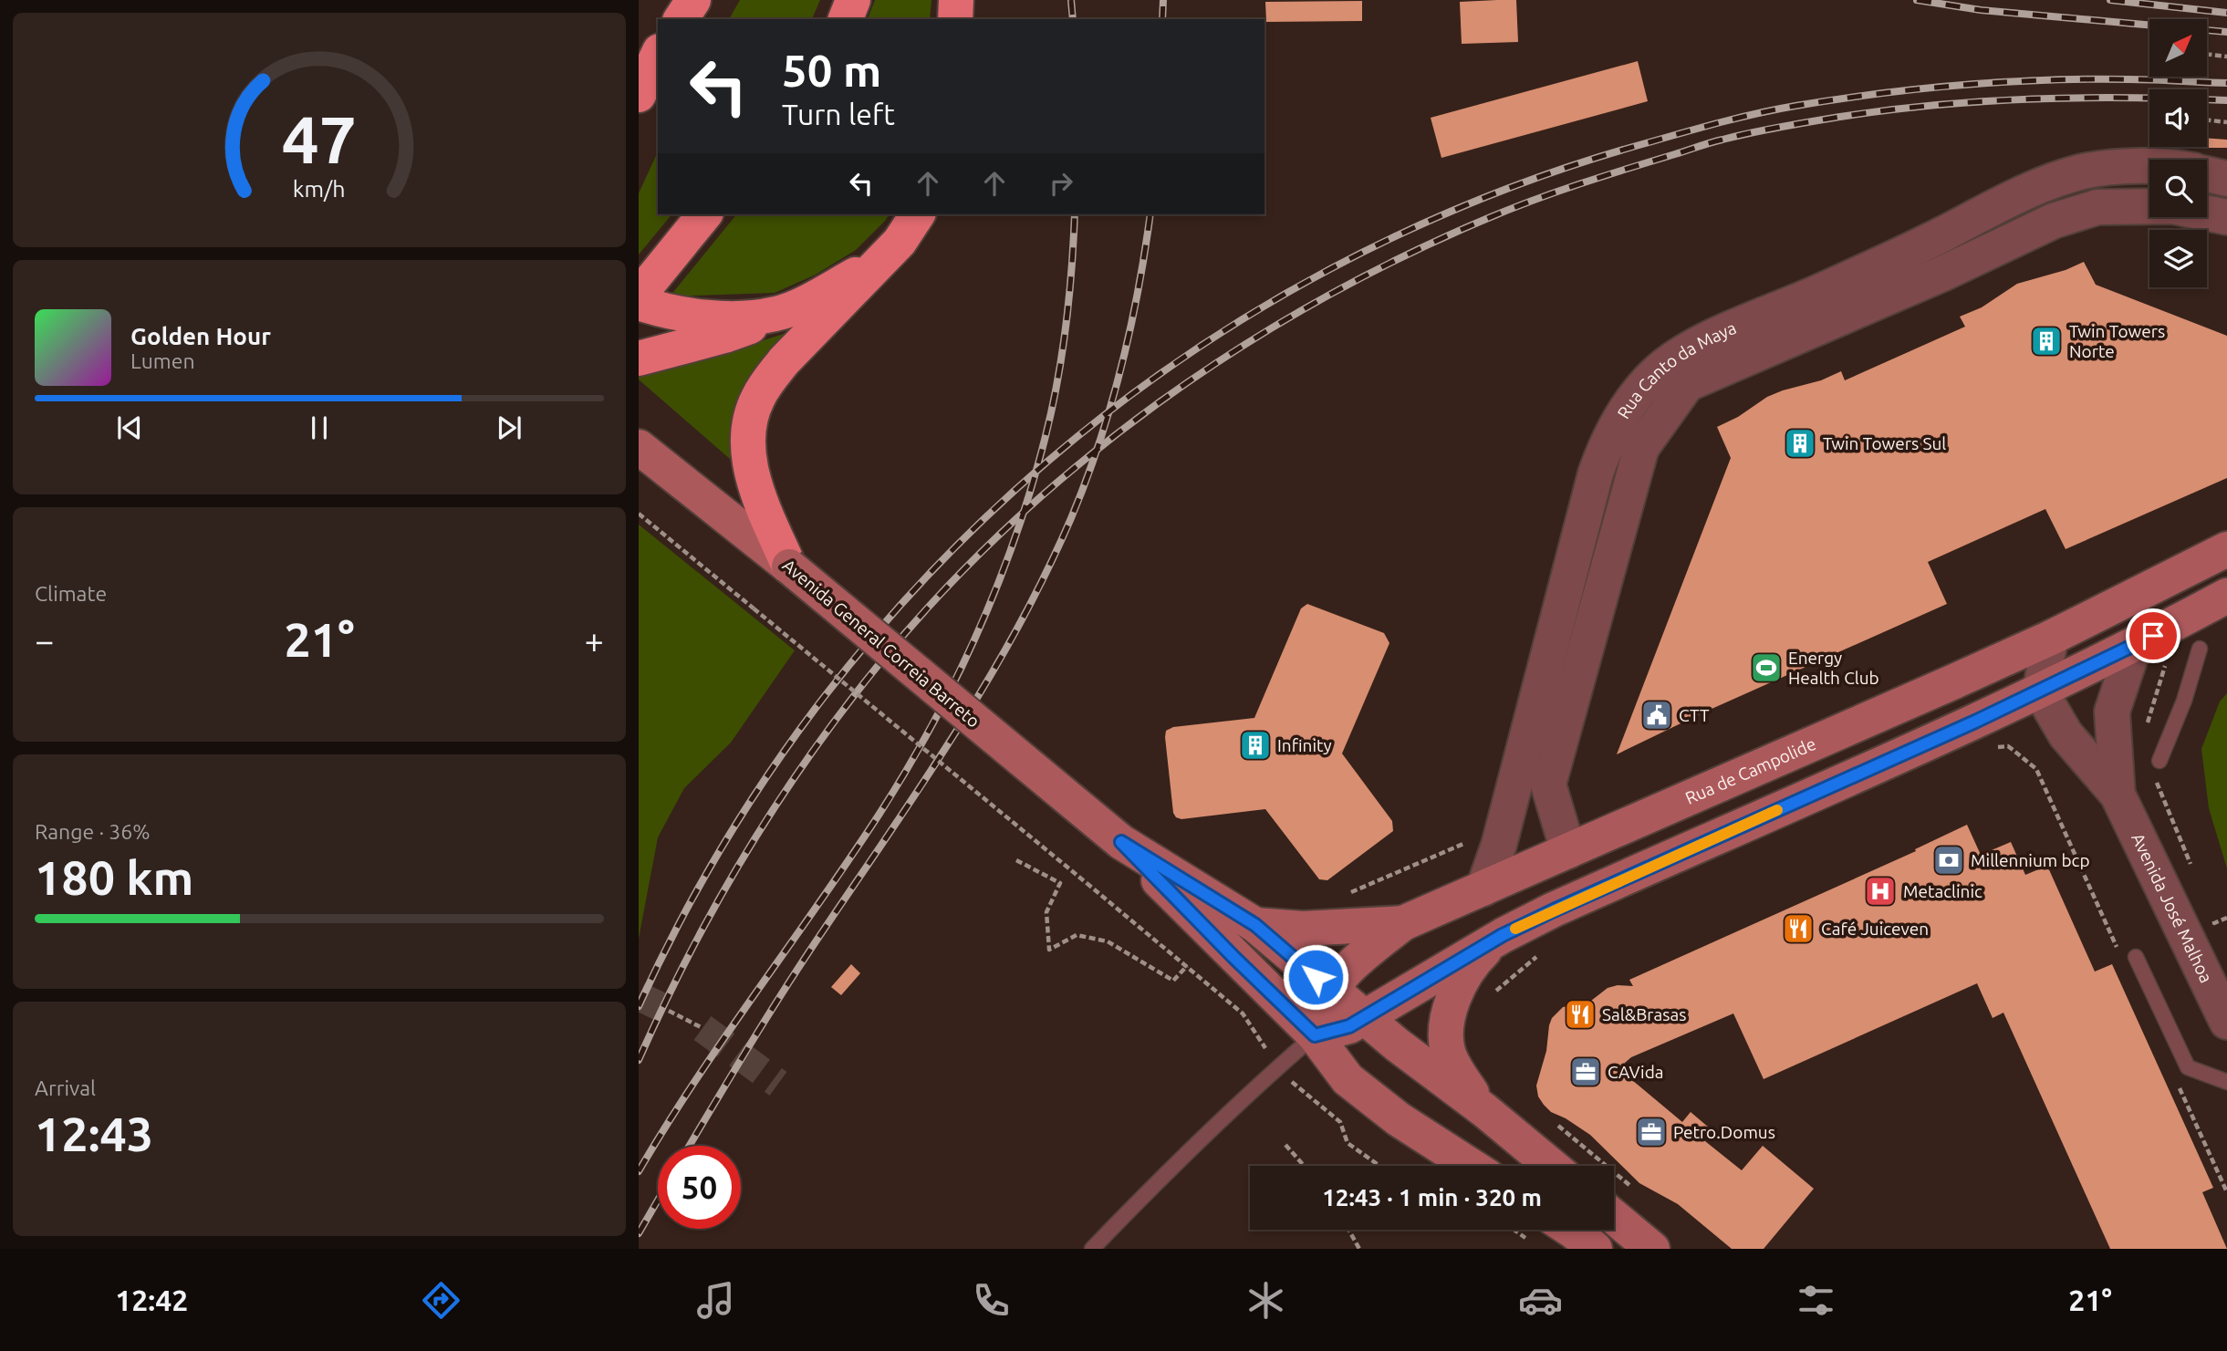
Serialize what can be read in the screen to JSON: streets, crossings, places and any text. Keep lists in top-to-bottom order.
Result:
{
  "streets": {
    "main road": ["Avenida General Correia Barreto", "Rua de Campolide"],
    "street": ["Rua Canto da Maya", "Avenida José Malhoa"]
  },
  "crossings": [
    ["Rua Canto da Maya", "Rua de Campolide"],
    ["Avenida General Correia Barreto", "Rua de Campolide"],
    ["Rua de Campolide", "Avenida José Malhoa"]
  ],
  "places": {
    "building": ["Twin Towers Norte", "Twin Towers Sul", "Infinity"],
    "sports": ["Energy Health Club"],
    "public building": ["CTT"],
    "bank": ["Millennium bcp"],
    "hospital": ["Metaclinic"],
    "restaurant": ["Café Juiceven", "Sal&Brasas"],
    "office": ["CAVida", "Petro.Domus"]
  },
  "north": "top right",
  "page": {
    "turn": ["50 m", "Turn left"],
    "song": ["Golden Hour", "Lumen"],
    "tile": [
      "Climate",
      ["Range · 36%", "180 km"],
      ["Arrival", "12:43"]
    ],
    "heat": ["−", "21°", "+"],
    "limit": "50",
    "trip": "12:43 · 1 min · 320 m",
    "tabs": ["12:42", "21°"],
    "gauge": ["47", "km/h"]
  }
}
